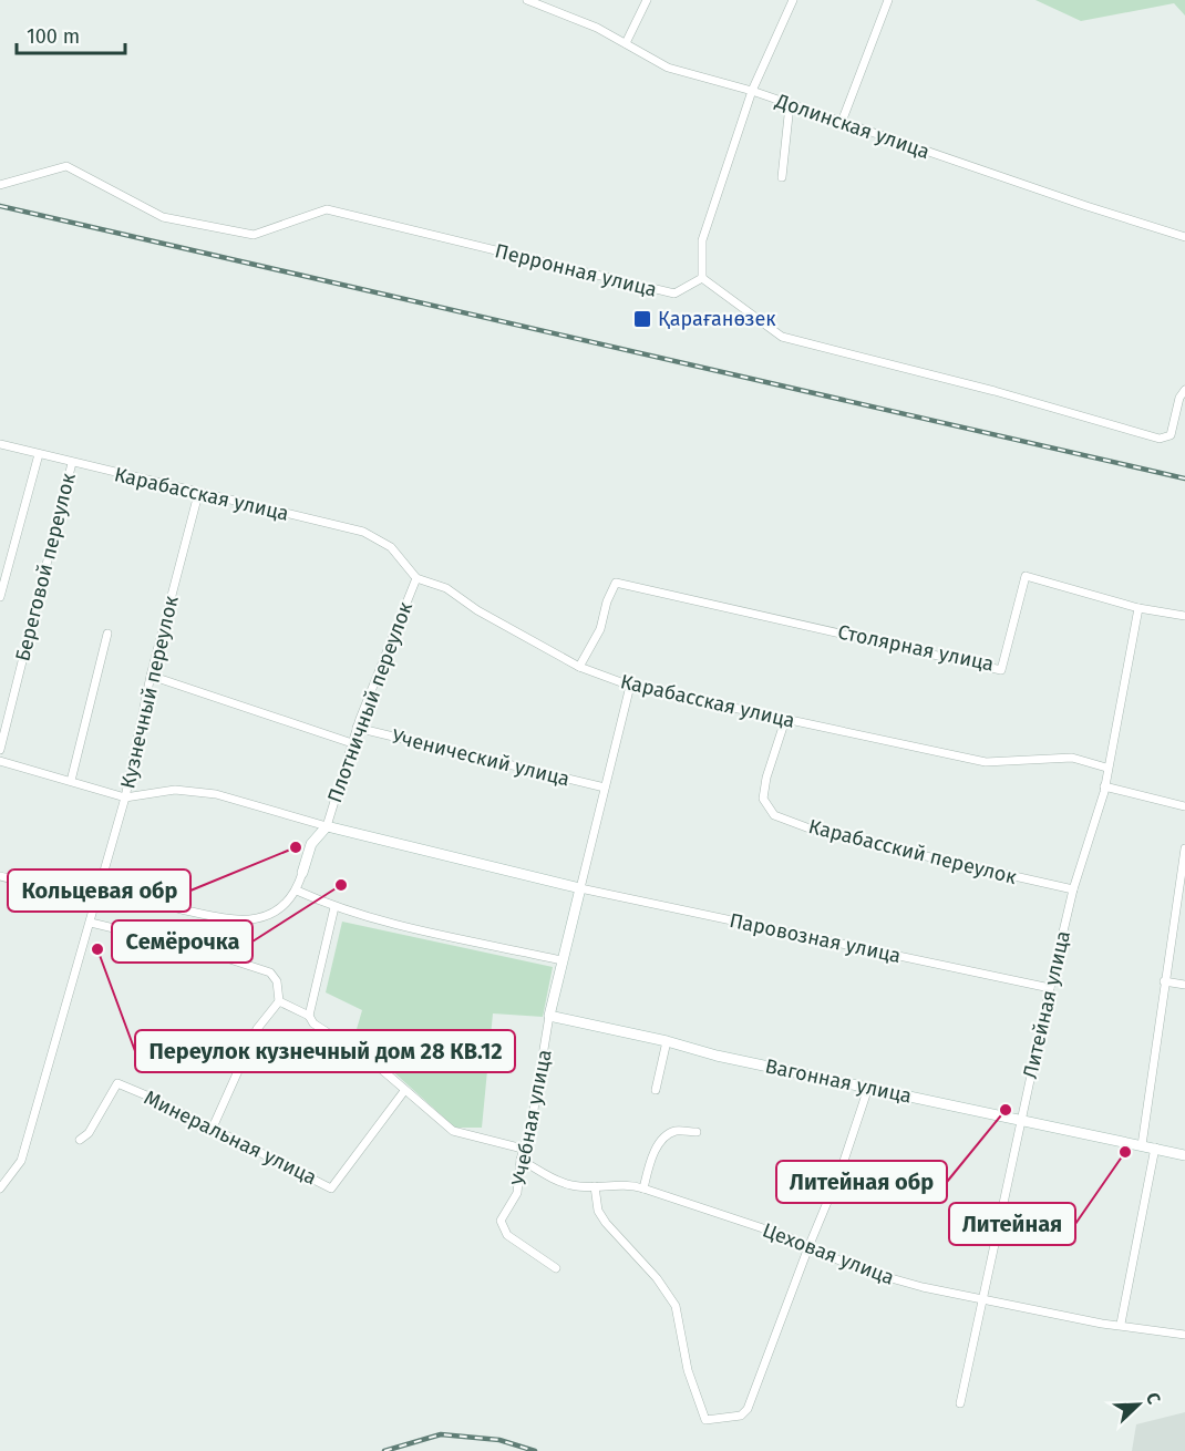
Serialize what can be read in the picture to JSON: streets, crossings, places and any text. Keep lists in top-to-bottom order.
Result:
{
  "streets": {
    "street": [
      "Долинская улица",
      "Перронная улица",
      "Карабасская улица",
      "Береговой переулок",
      "Столярная улица",
      "Кузнечный переулок",
      "Плотничный переулок",
      "Ученический улица",
      "Карабасский переулок",
      "Паровозная улица",
      "Литейная улица",
      "Вагонная улица",
      "Учебная улица",
      "Минеральная улица",
      "Цеховая улица"
    ]
  },
  "crossings": [
    ["Карабасская улица", "Береговой переулок"],
    ["Карабасская улица", "Столярная улица"],
    ["Карабасская улица", "Кузнечный переулок"],
    ["Карабасская улица", "Плотничный переулок"],
    ["Карабасская улица", "Карабасский переулок"],
    ["Карабасская улица", "Литейная улица"],
    ["Столярная улица", "Литейная улица"],
    ["Плотничный переулок", "Ученический улица"],
    ["Карабасский переулок", "Литейная улица"],
    ["Паровозная улица", "Литейная улица"],
    ["Литейная улица", "Вагонная улица"],
    ["Литейная улица", "Цеховая улица"],
    ["Вагонная улица", "Учебная улица"],
    ["Учебная улица", "Цеховая улица"]
  ],
  "places": {
    "transit": ["Қарағанөзек"],
    "other": [
      "Кольцевая обр",
      "Семёрочка",
      "Переулок кузнечный дом 28 КВ.12",
      "Литейная обр",
      "Литейная"
    ]
  },
  "scale_bar": "100 m",
  "north": "top right"
}
